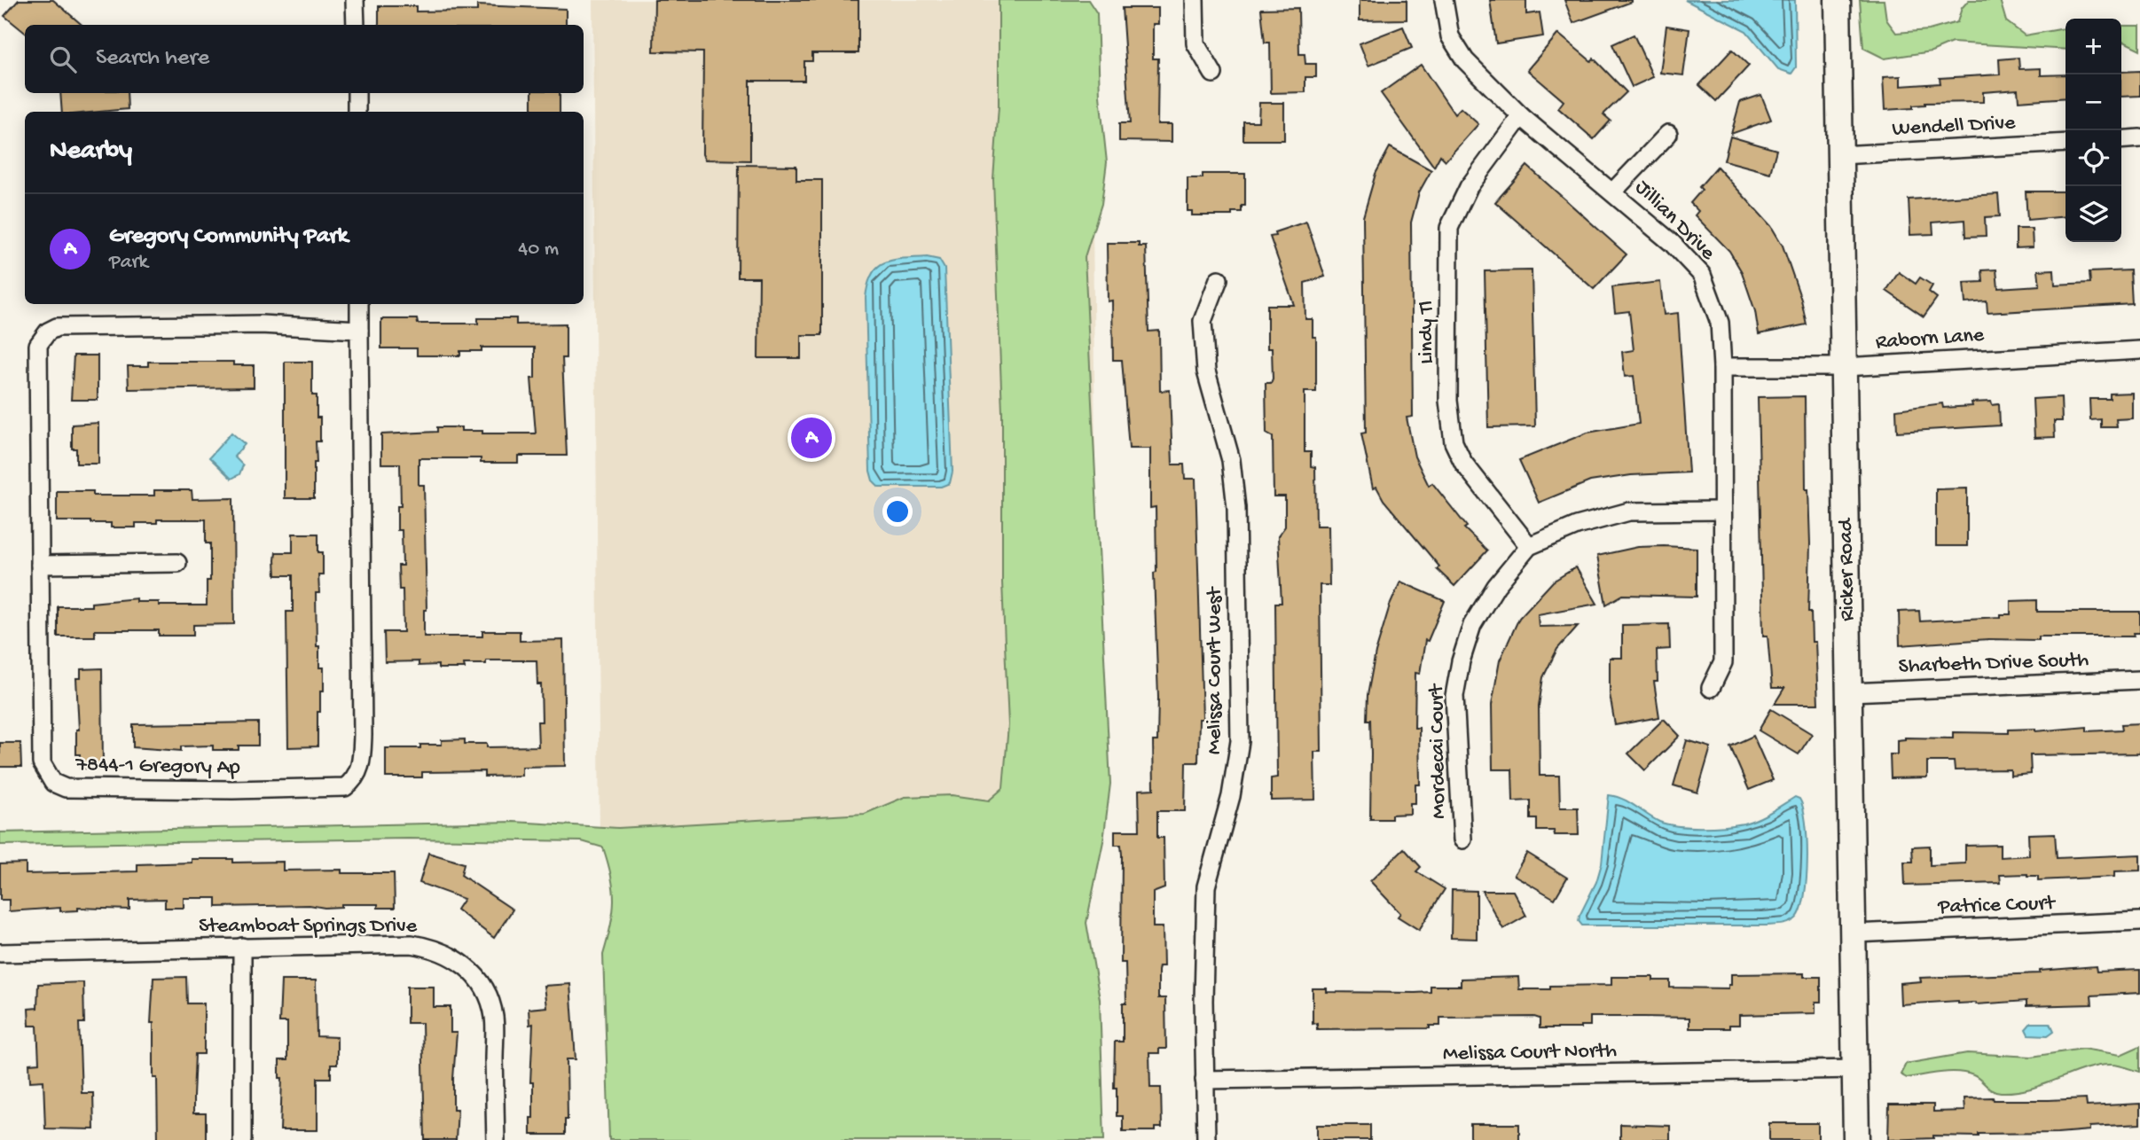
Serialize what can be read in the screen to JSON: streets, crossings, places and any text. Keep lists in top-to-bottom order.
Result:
{
  "streets": {
    "street": [
      "Wendell Drive",
      "Jillian Drive",
      "Lindy Tl",
      "Raborn Lane",
      "Ricker Road",
      "Sharbeth Drive South",
      "Melissa Court West",
      "Mordecai Court",
      "7844-1 Gregory Ap",
      "Patrice Court",
      "Steamboat Springs Drive",
      "Melissa Court North"
    ]
  },
  "crossings": [
    ["Wendell Drive", "Ricker Road"],
    ["Jillian Drive", "Lindy Tl"],
    ["Jillian Drive", "Raborn Lane"],
    ["Jillian Drive", "Mordecai Court"],
    ["Lindy Tl", "Mordecai Court"],
    ["Raborn Lane", "Ricker Road"],
    ["Ricker Road", "Sharbeth Drive South"],
    ["Ricker Road", "Patrice Court"],
    ["Ricker Road", "Melissa Court North"],
    ["Melissa Court West", "Melissa Court North"]
  ],
  "page": {
    "map_buttons": ["+", "−"],
    "search": "Search here",
    "heading": "Nearby",
    "list": [
      {
        "mark": "A",
        "name": "Gregory Community Park",
        "note": "Park",
        "value": "40 m"
      }
    ],
    "pins": "A"
  }
}
